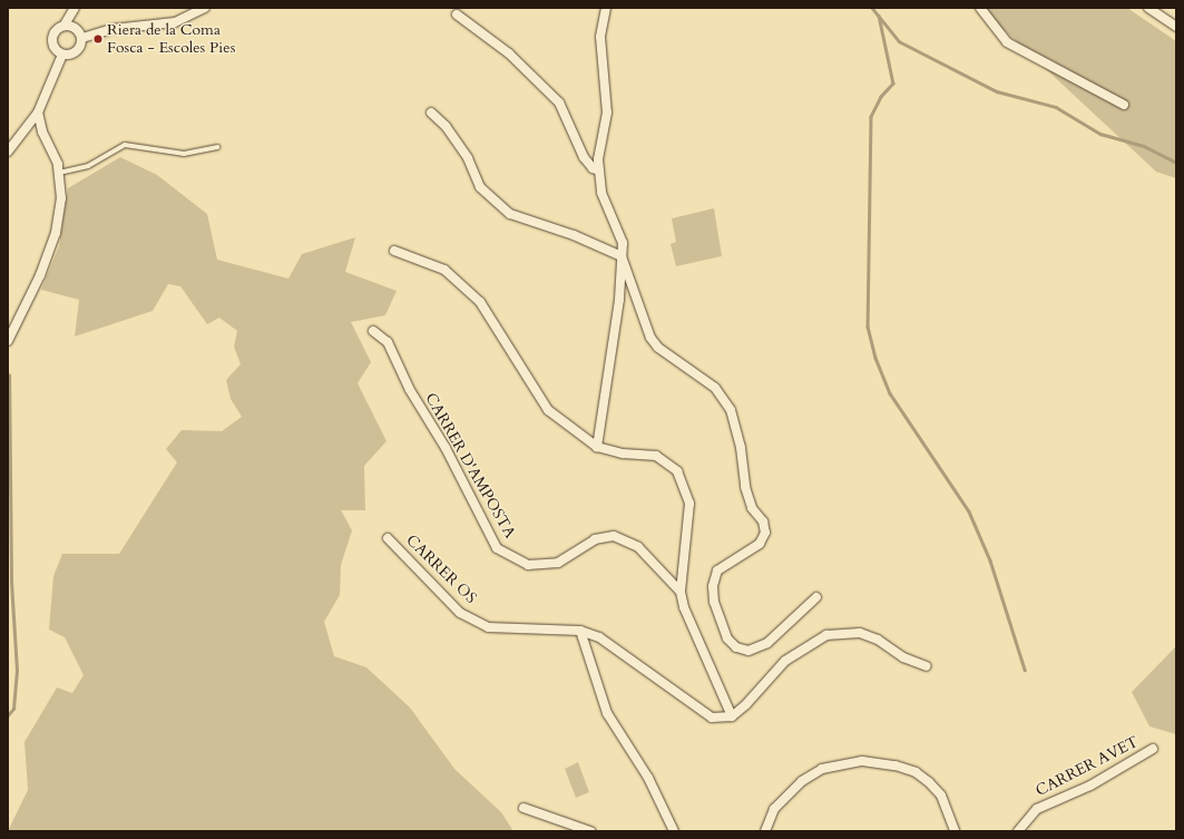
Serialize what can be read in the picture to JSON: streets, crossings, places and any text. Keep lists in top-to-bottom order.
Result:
{
  "streets": {
    "street": ["CARRER D'AMPOSTA", "CARRER OS", "CARRER AVET"]
  },
  "places": ["Riera de la Coma Fosca - Escoles Pies"]
}
